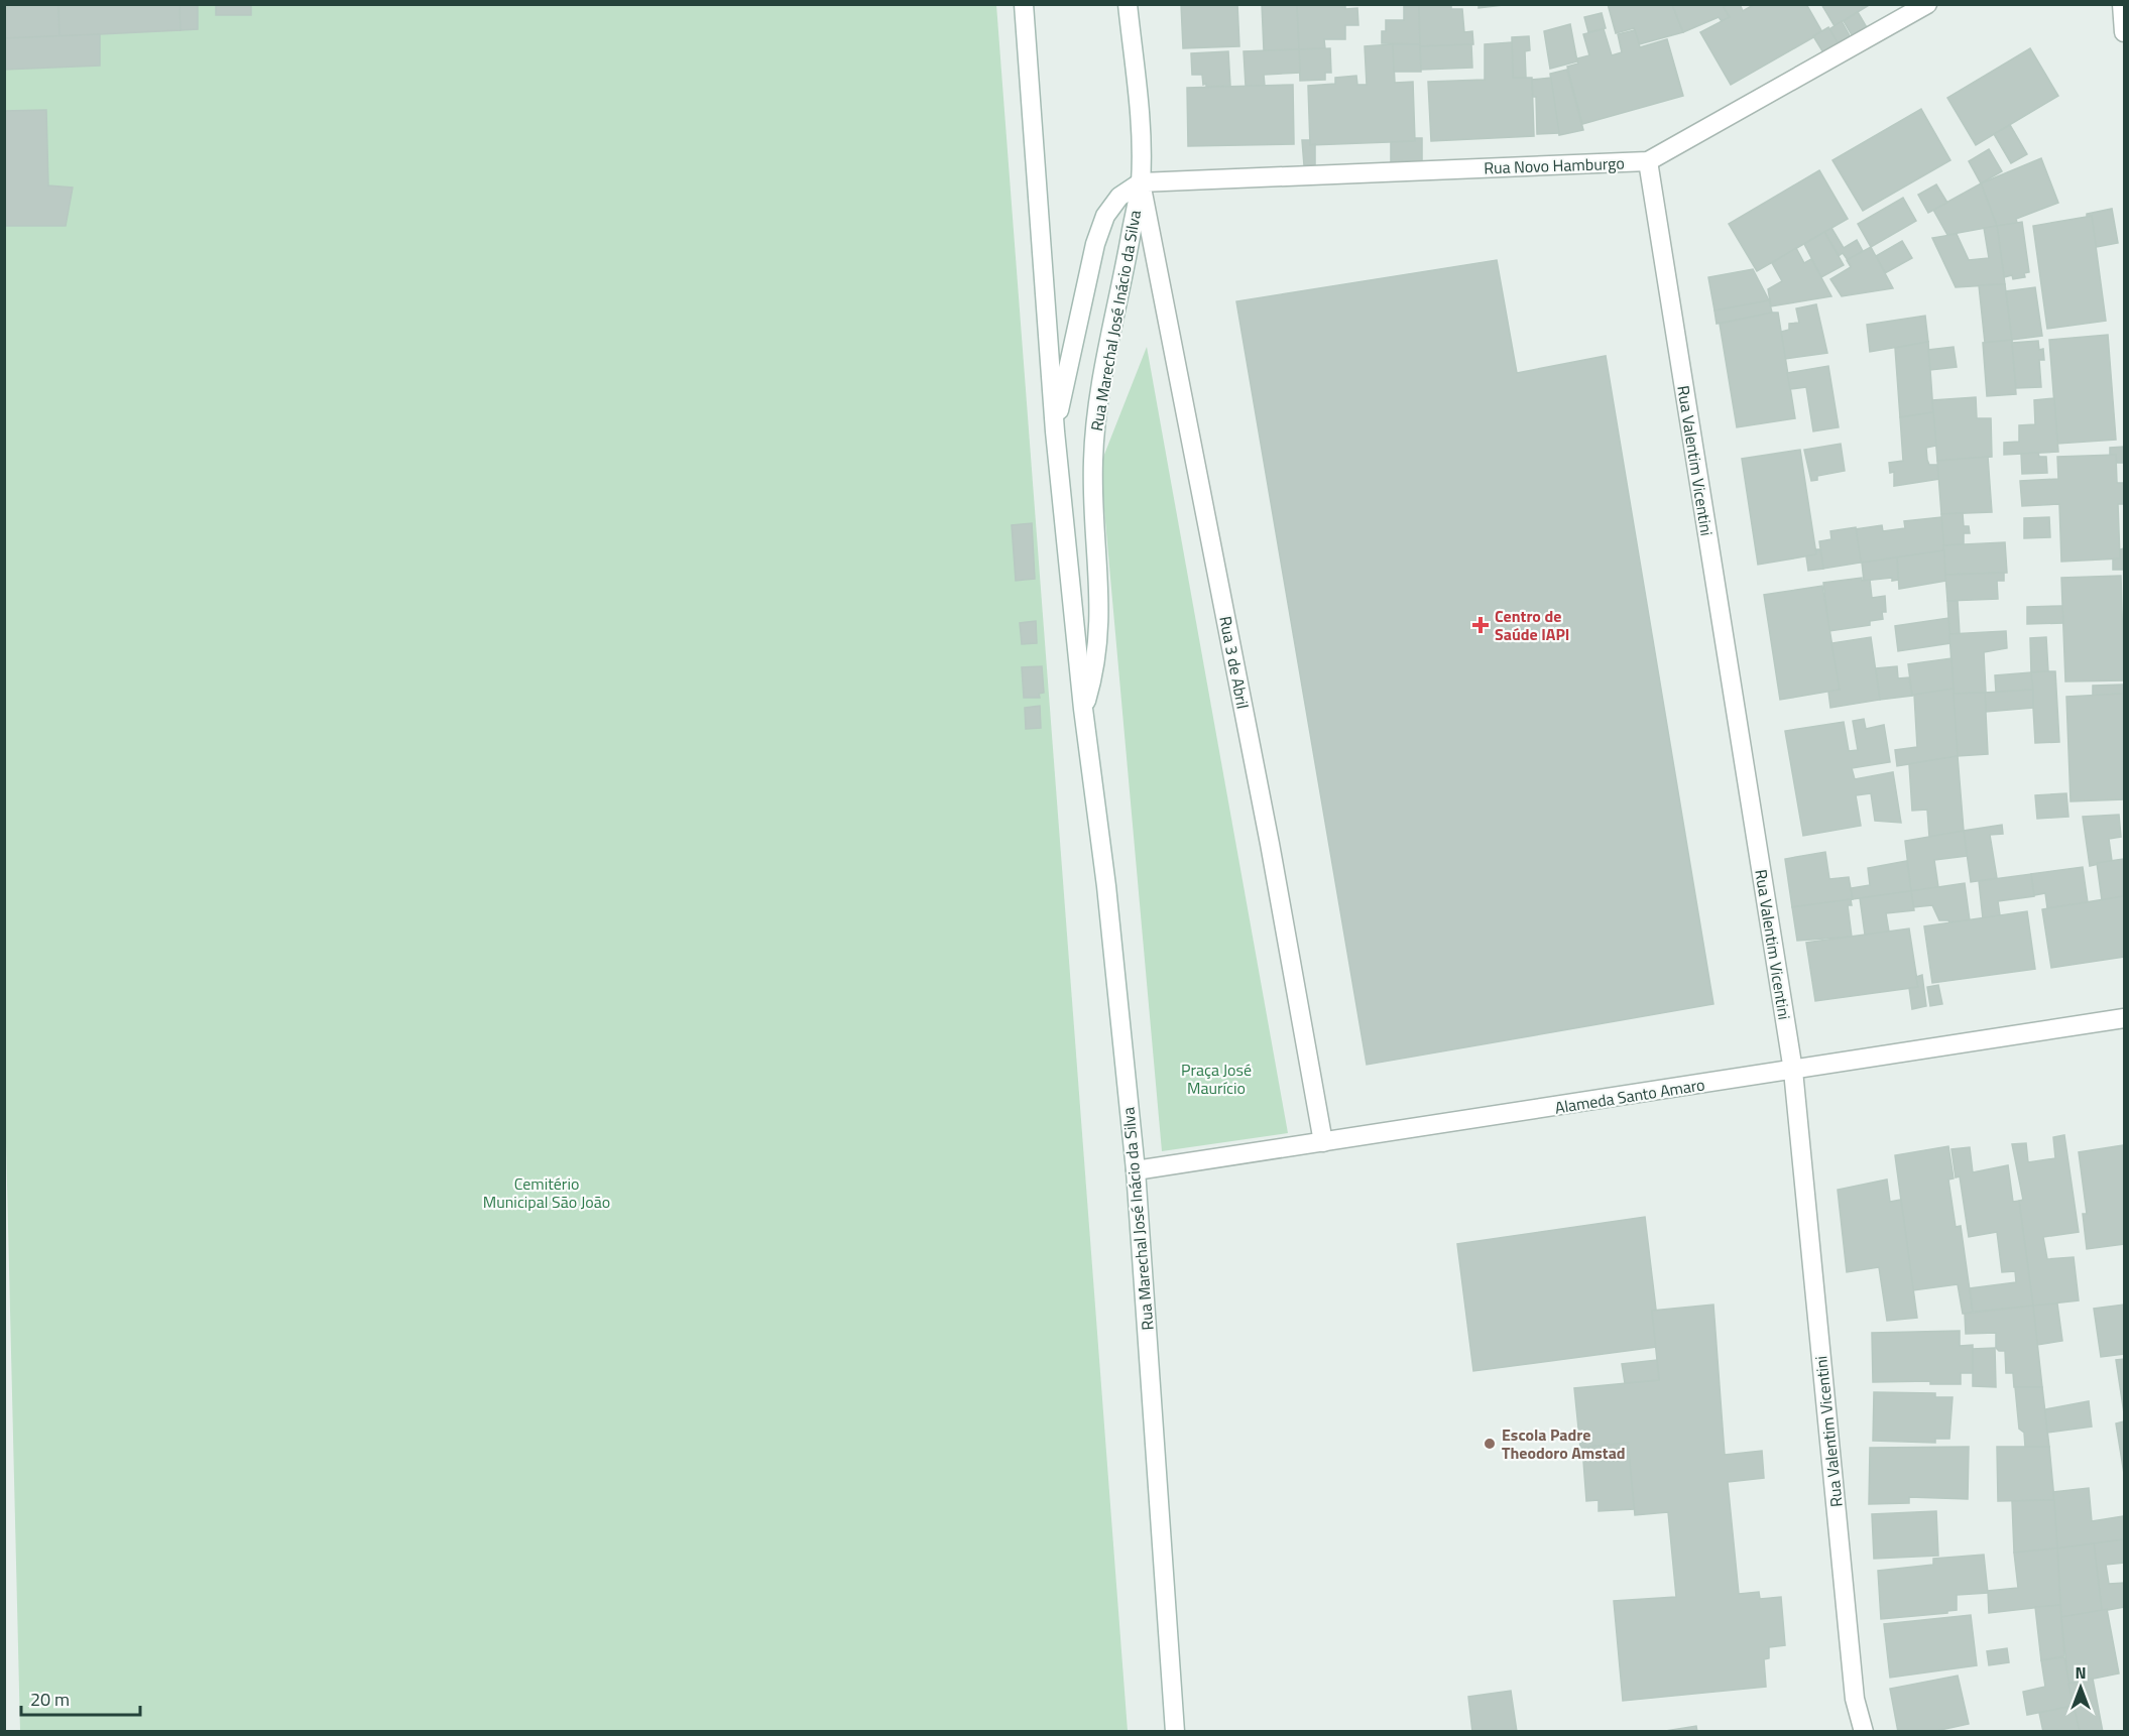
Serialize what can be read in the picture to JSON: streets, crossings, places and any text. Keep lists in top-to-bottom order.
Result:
{
  "streets": {
    "street": [
      "Rua Novo Hamburgo",
      "Rua Marechal José Inácio da Silva",
      "Rua Valentim Vicentini",
      "Rua 3 de Abril",
      "Alameda Santo Amaro"
    ]
  },
  "crossings": [
    ["Rua Novo Hamburgo", "Rua Marechal José Inácio da Silva"],
    ["Rua Novo Hamburgo", "Rua Valentim Vicentini"],
    ["Rua Novo Hamburgo", "Rua 3 de Abril"],
    ["Rua Marechal José Inácio da Silva", "Rua 3 de Abril"],
    ["Rua Marechal José Inácio da Silva", "Alameda Santo Amaro"],
    ["Rua Valentim Vicentini", "Alameda Santo Amaro"],
    ["Rua 3 de Abril", "Alameda Santo Amaro"]
  ],
  "parks": ["Praça José Maurício", "Cemitério Municipal São João"],
  "places": {
    "health": ["Centro de Saúde IAPI"],
    "other": ["Escola Padre Theodoro Amstad"]
  },
  "scale_bar": "20 m",
  "north": "top"
}
